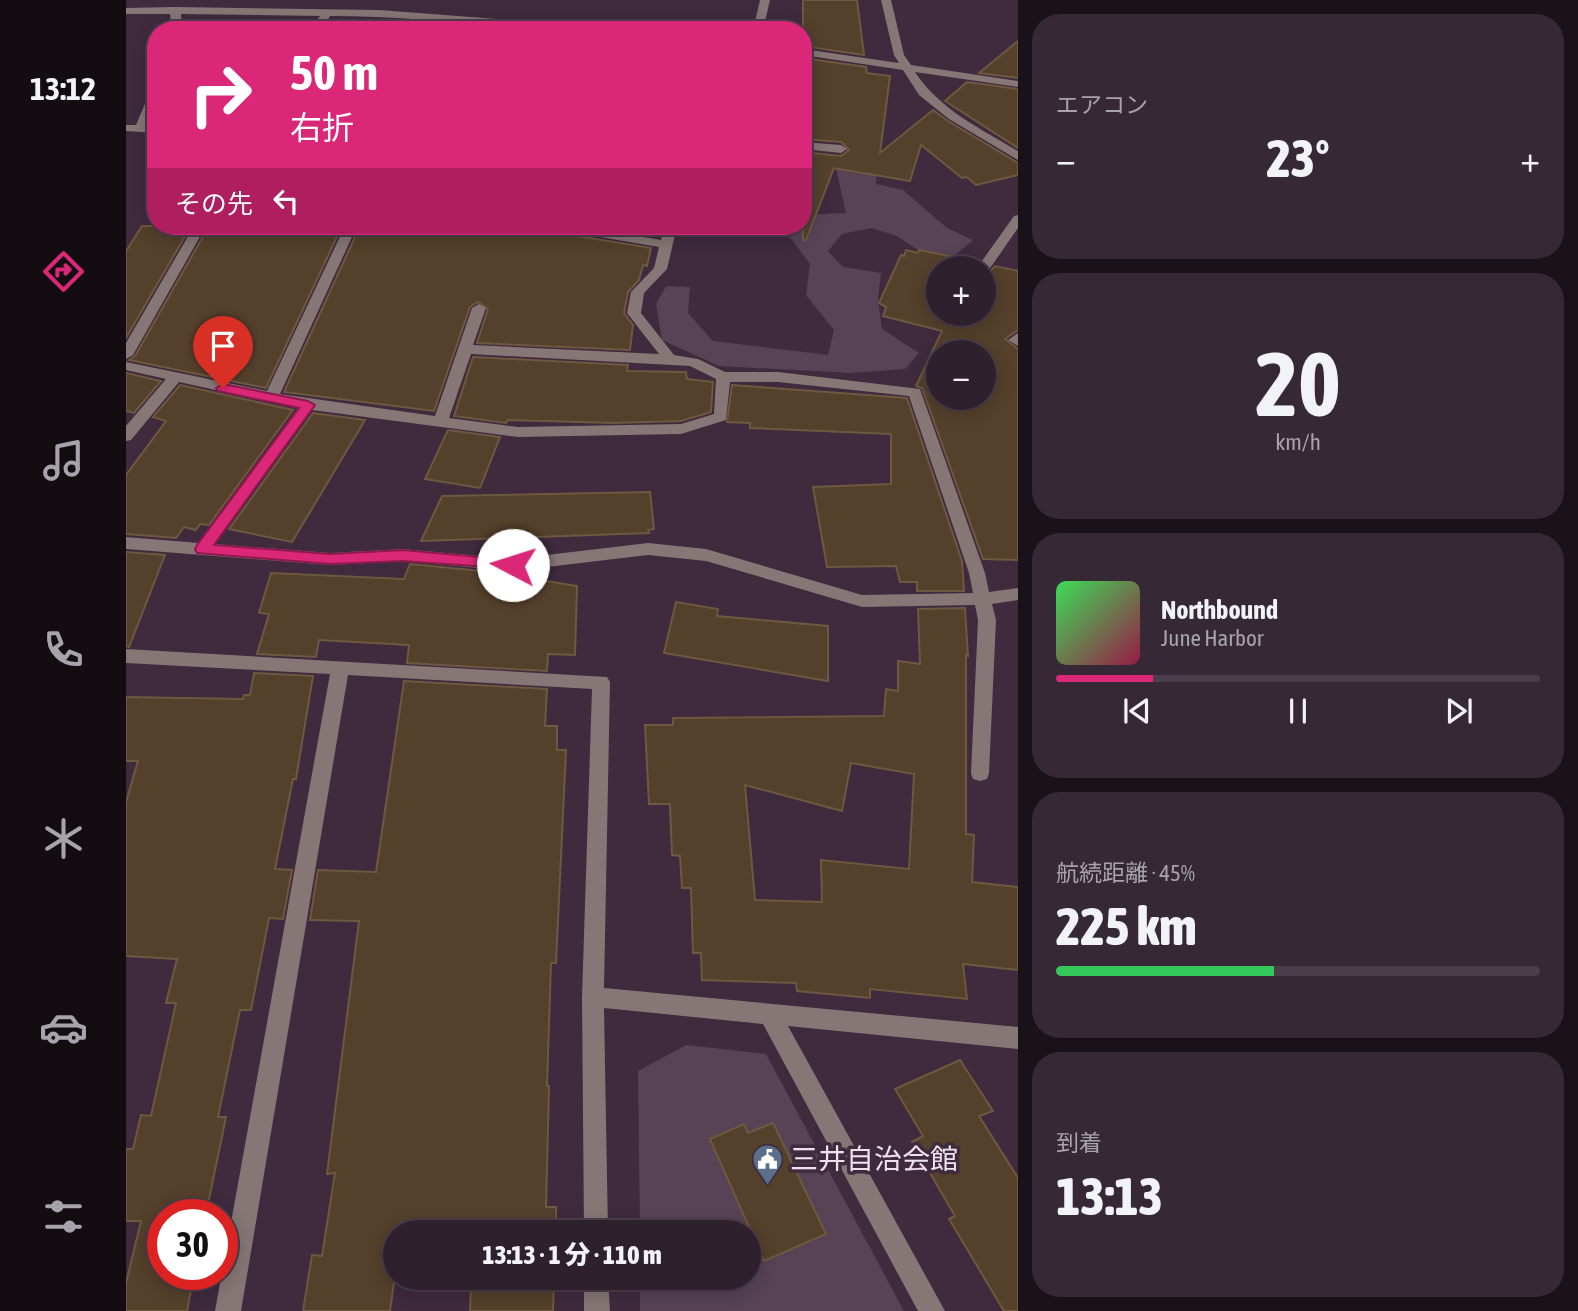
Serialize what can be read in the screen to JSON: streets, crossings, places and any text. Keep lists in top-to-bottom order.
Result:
{
  "places": {
    "public building": ["三井自治会館"]
  },
  "page": {
    "tabs": "13:12",
    "tile": [
      "エアコン",
      ["20", "km/h"],
      ["航続距離 · 45%", "225 km"],
      ["到着", "13:13"]
    ],
    "turn": ["50 m", "右折"],
    "heat": ["−", "23°", "+"],
    "then": "その先",
    "map_buttons": ["+", "−"],
    "song": ["Northbound", "June Harbor"],
    "limit": "30",
    "trip": "13:13 · 1 分 · 110 m"
  }
}
